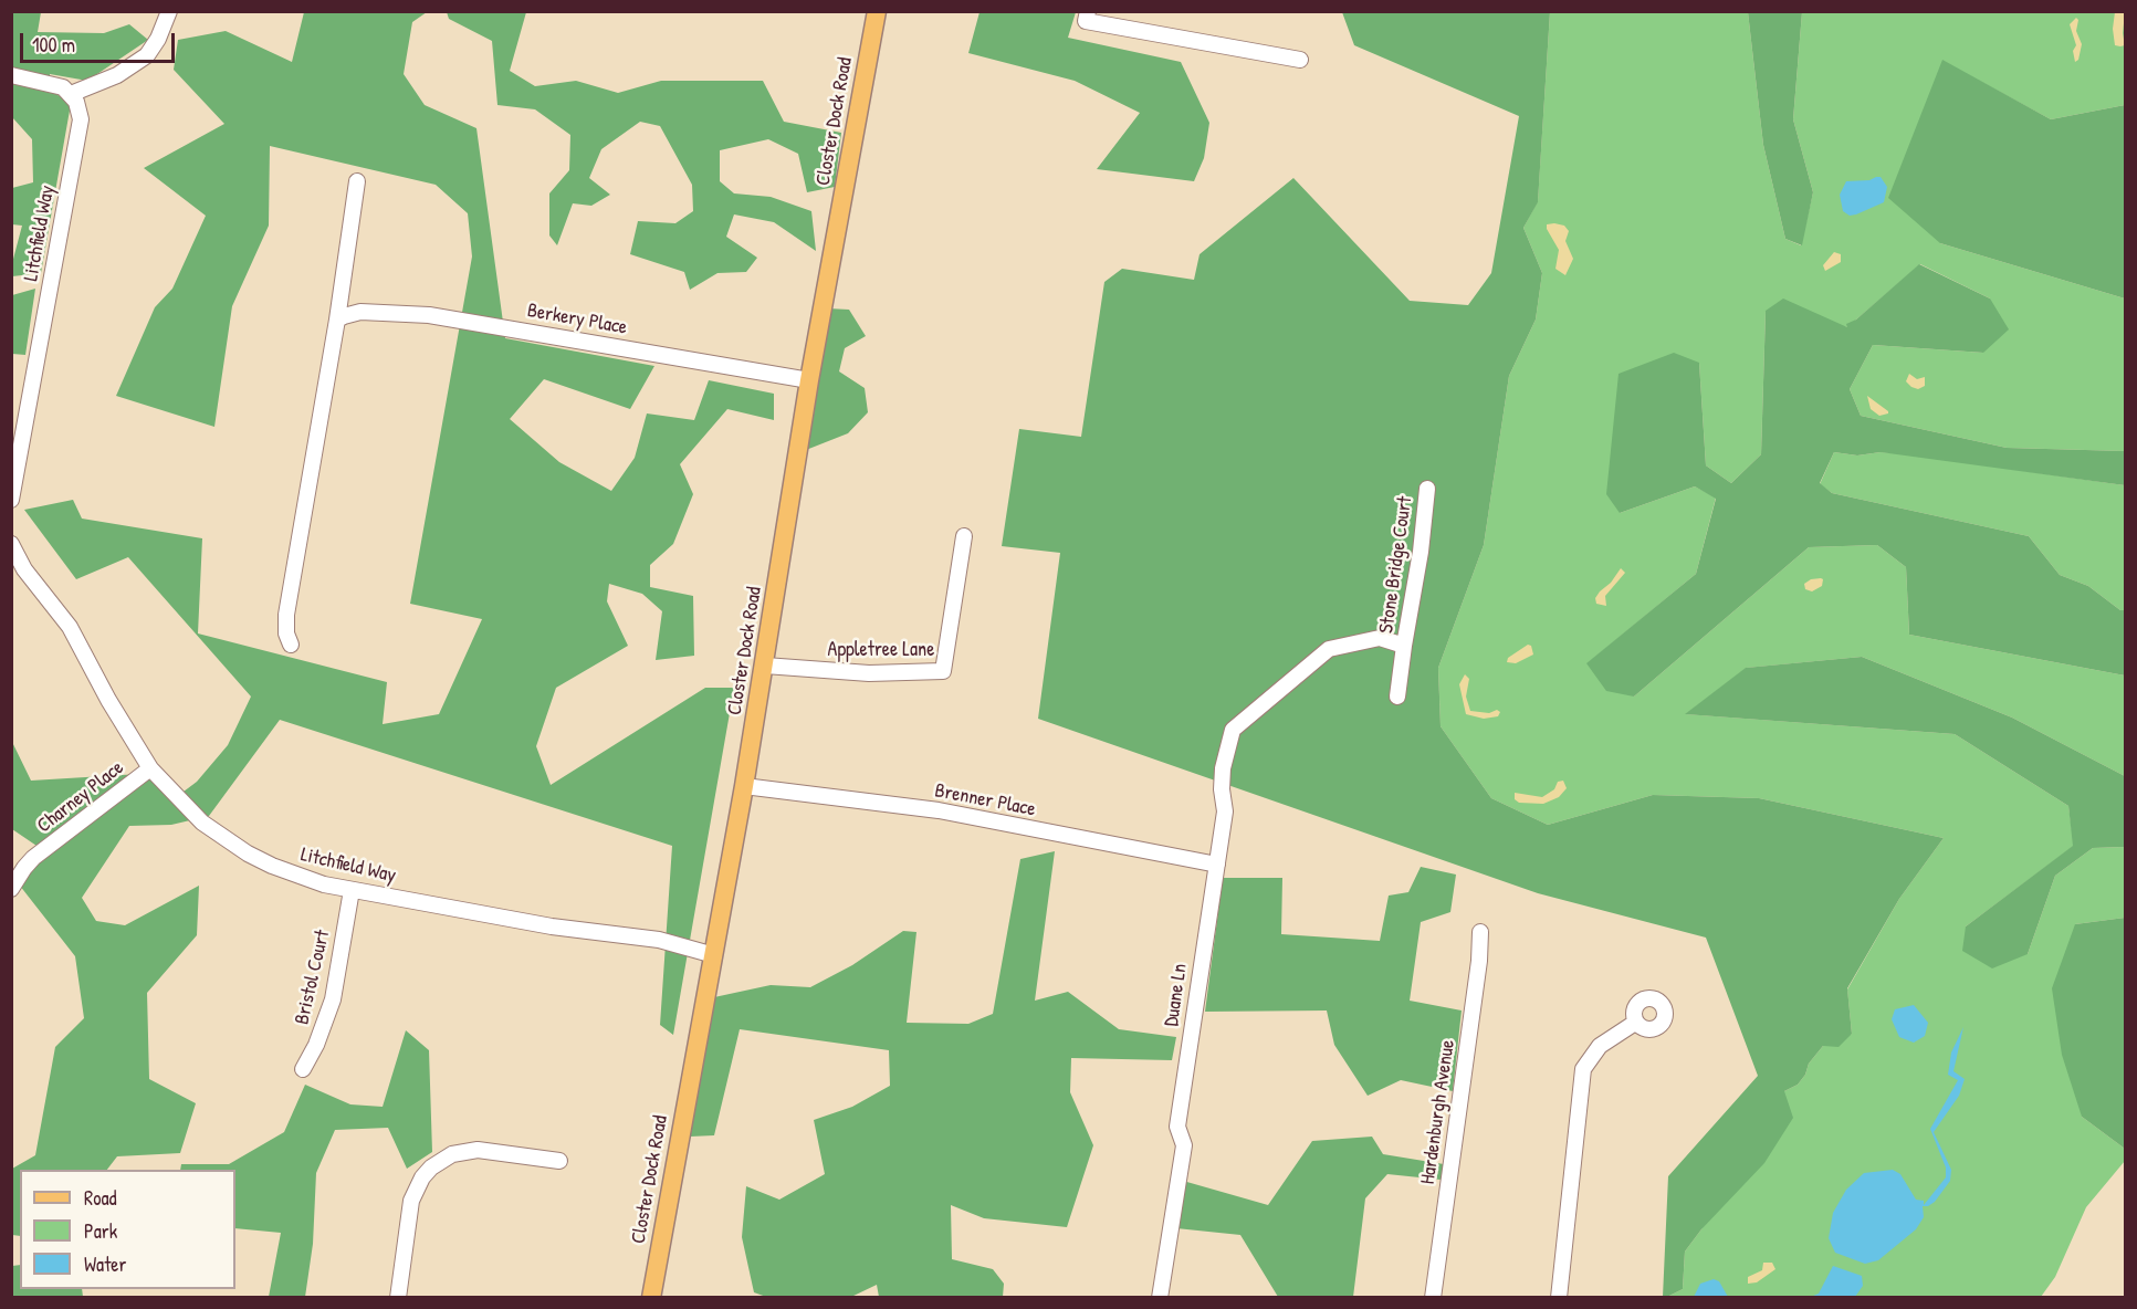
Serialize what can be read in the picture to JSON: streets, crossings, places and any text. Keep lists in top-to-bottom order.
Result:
{
  "streets": {
    "main road": ["Closter Dock Road"],
    "street": [
      "Litchfield Way",
      "Berkery Place",
      "Stone Bridge Court",
      "Appletree Lane",
      "Charney Place",
      "Brenner Place",
      "Bristol Court",
      "Duane Ln",
      "Hardenburgh Avenue"
    ]
  },
  "crossings": [
    ["Closter Dock Road", "Litchfield Way"],
    ["Closter Dock Road", "Berkery Place"],
    ["Closter Dock Road", "Appletree Lane"],
    ["Closter Dock Road", "Brenner Place"],
    ["Litchfield Way", "Charney Place"],
    ["Litchfield Way", "Bristol Court"],
    ["Stone Bridge Court", "Duane Ln"],
    ["Brenner Place", "Duane Ln"]
  ],
  "legend": ["Road", "Park", "Water"],
  "scale_bar": "100 m"
}
